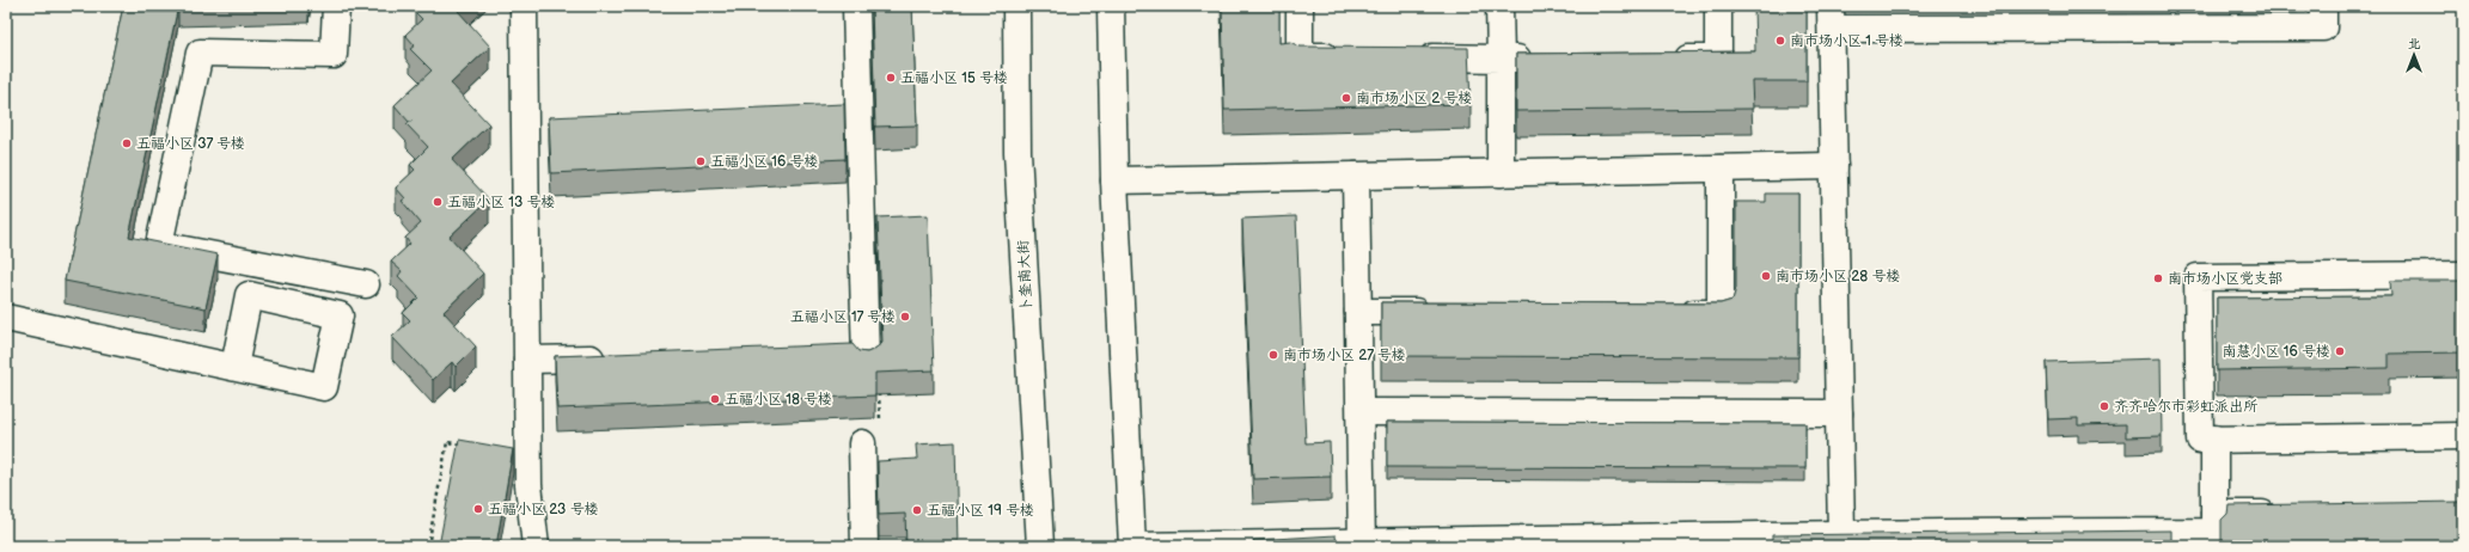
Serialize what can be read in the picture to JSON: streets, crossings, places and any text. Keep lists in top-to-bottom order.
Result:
{
  "streets": {
    "street": ["卜奎南大街"]
  },
  "places": [
    "南市场小区 1 号楼",
    "五福小区 15 号楼",
    "南市场小区 2 号楼",
    "五福小区 37 号楼",
    "五福小区 16 号楼",
    "五福小区 13 号楼",
    "南市场小区 28 号楼",
    "南市场小区党支部",
    "五福小区 17 号楼",
    "南慧小区 16 号楼",
    "南市场小区 27 号楼",
    "五福小区 18 号楼",
    "齐齐哈尔市彩虹派出所",
    "五福小区 23 号楼",
    "五福小区 19 号楼"
  ],
  "north": "top"
}
